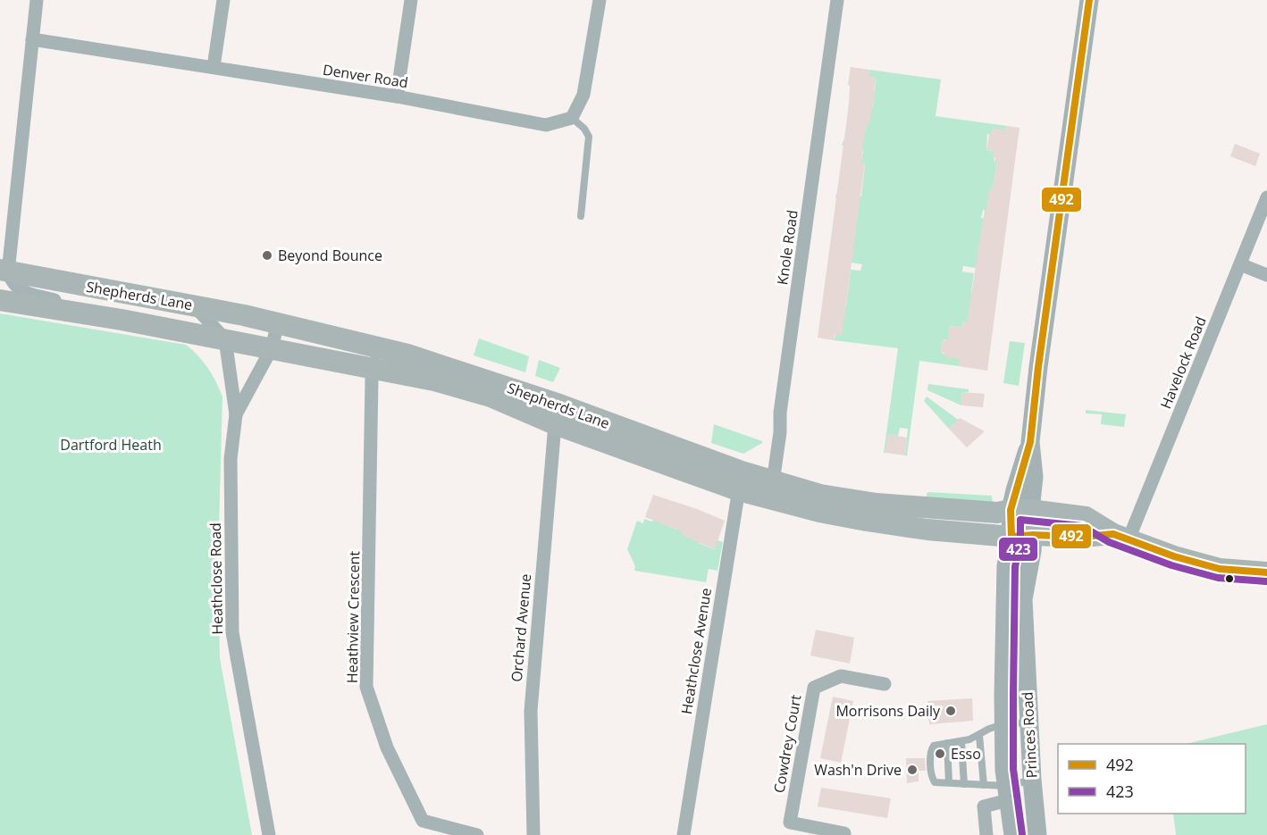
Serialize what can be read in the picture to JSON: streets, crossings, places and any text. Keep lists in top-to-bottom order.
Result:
{
  "streets": {
    "main road": ["Shepherds Lane", "Princes Road"],
    "street": [
      "Denver Road",
      "Knole Road",
      "Havelock Road",
      "Heathclose Road",
      "Heathview Crescent",
      "Orchard Avenue",
      "Heathclose Avenue",
      "Cowdrey Court"
    ]
  },
  "crossings": [
    ["Knole Road", "Shepherds Lane"],
    ["Shepherds Lane", "Havelock Road"],
    ["Shepherds Lane", "Heathclose Road"],
    ["Shepherds Lane", "Heathview Crescent"],
    ["Shepherds Lane", "Orchard Avenue"],
    ["Shepherds Lane", "Heathclose Avenue"],
    ["Shepherds Lane", "Princes Road"]
  ],
  "parks": ["Dartford Heath"],
  "places": [
    "Beyond Bounce",
    "Morrisons Daily",
    "Esso",
    "Wash'n Drive"
  ],
  "lines": ["transit line 492", "transit line 423"],
  "legend": ["492", "423"]
}
